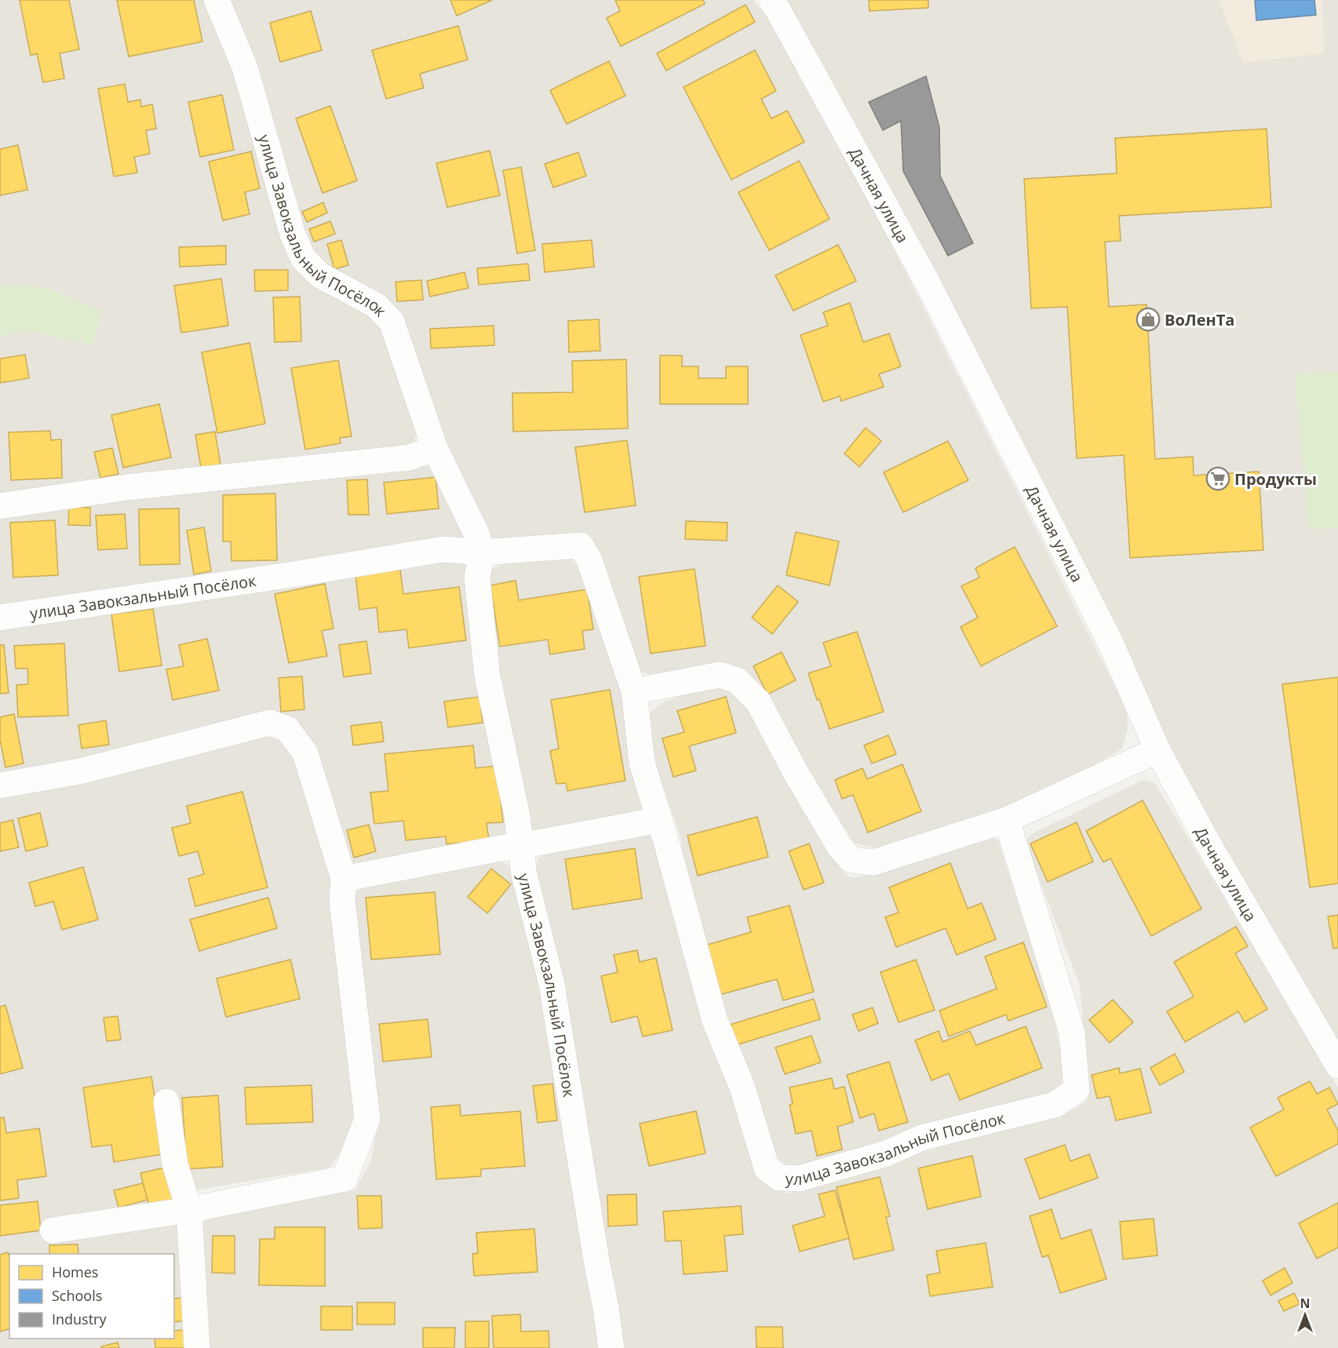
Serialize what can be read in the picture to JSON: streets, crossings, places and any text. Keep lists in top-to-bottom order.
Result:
{
  "streets": {
    "street": ["Дачная улица", "улица Завокзальный Посёлок"]
  },
  "places": {
    "shop": ["ВоЛенТа"],
    "supermarket": ["Продукты"]
  },
  "legend": ["Homes", "Schools", "Industry"],
  "north": "top"
}
